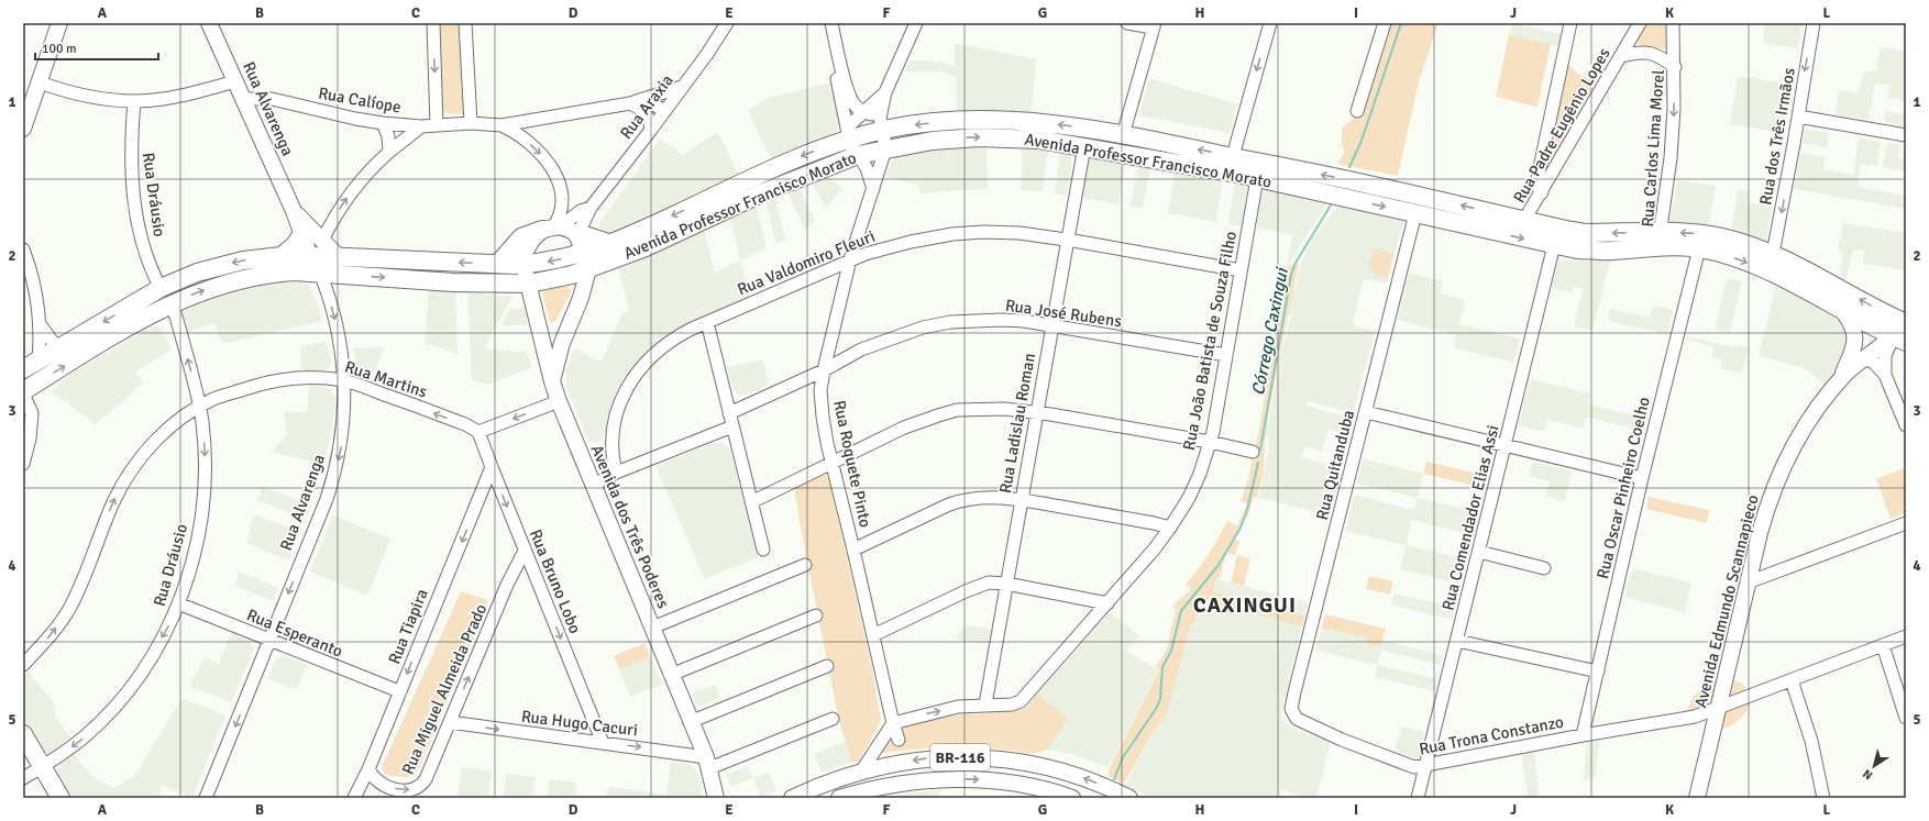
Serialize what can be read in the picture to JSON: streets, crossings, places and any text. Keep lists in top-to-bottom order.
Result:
{
  "streets": {
    "highway": ["Avenida Professor Francisco Morato"],
    "main road": [
      "Rua Alvarenga",
      "Avenida dos Três Poderes",
      "Avenida Edmundo Scannapieco",
      "BR-116"
    ],
    "street": [
      "Rua Calíope",
      "Rua Araxia",
      "Rua Padre Eugênio Lopes",
      "Rua dos Três Irmãos",
      "Rua Carlos Lima Morel",
      "Rua Dráusio",
      "Rua Valdomiro Fleuri",
      "Rua José Rubens",
      "Rua João Batista de Souza Filho",
      "Rua Martins",
      "Rua Ladislau Roman",
      "Rua Roquete Pinto",
      "Rua Quitanduba",
      "Rua Oscar Pinheiro Coelho",
      "Rua Comendador Elias Assi",
      "Rua Bruno Lobo",
      "Rua Tiapira",
      "Rua Esperanto",
      "Rua Miguel Almeida Prado",
      "Rua Hugo Cacuri",
      "Rua Trona Constanzo"
    ]
  },
  "crossings": [
    ["Rua Calíope", "Rua Alvarenga"],
    ["Rua Alvarenga", "Avenida Professor Francisco Morato"],
    ["Rua Alvarenga", "Rua Martins"],
    ["Rua Alvarenga", "Rua Esperanto"],
    ["Rua Padre Eugênio Lopes", "Avenida Professor Francisco Morato"],
    ["Rua dos Três Irmãos", "Avenida Professor Francisco Morato"],
    ["Rua Carlos Lima Morel", "Avenida Professor Francisco Morato"],
    ["Avenida Professor Francisco Morato", "Rua Dráusio"],
    ["Avenida Professor Francisco Morato", "Rua João Batista de Souza Filho"],
    ["Avenida Professor Francisco Morato", "Rua Ladislau Roman"],
    ["Avenida Professor Francisco Morato", "Rua Roquete Pinto"],
    ["Avenida Professor Francisco Morato", "Rua Quitanduba"],
    ["Avenida Professor Francisco Morato", "Rua Oscar Pinheiro Coelho"],
    ["Avenida Professor Francisco Morato", "Rua Comendador Elias Assi"],
    ["Avenida Professor Francisco Morato", "Avenida dos Três Poderes"],
    ["Avenida Professor Francisco Morato", "Avenida Edmundo Scannapieco"],
    ["Rua Dráusio", "Rua Martins"],
    ["Rua Dráusio", "Rua Esperanto"],
    ["Rua Valdomiro Fleuri", "Rua João Batista de Souza Filho"],
    ["Rua Valdomiro Fleuri", "Rua Ladislau Roman"],
    ["Rua Valdomiro Fleuri", "Rua Roquete Pinto"],
    ["Rua José Rubens", "Rua João Batista de Souza Filho"],
    ["Rua José Rubens", "Rua Ladislau Roman"],
    ["Rua José Rubens", "Rua Roquete Pinto"],
    ["Rua João Batista de Souza Filho", "Rua Ladislau Roman"],
    ["Rua João Batista de Souza Filho", "Rua Roquete Pinto"],
    ["Rua Martins", "Rua Bruno Lobo"],
    ["Rua Quitanduba", "Rua Trona Constanzo"],
    ["Rua Oscar Pinheiro Coelho", "Rua Trona Constanzo"],
    ["Rua Comendador Elias Assi", "Rua Trona Constanzo"],
    ["Avenida dos Três Poderes", "Rua Hugo Cacuri"],
    ["Rua Bruno Lobo", "Rua Tiapira"],
    ["Rua Bruno Lobo", "Rua Miguel Almeida Prado"],
    ["Rua Bruno Lobo", "Rua Hugo Cacuri"],
    ["Avenida Edmundo Scannapieco", "Rua Trona Constanzo"],
    ["Rua Tiapira", "Rua Esperanto"],
    ["Rua Tiapira", "Rua Miguel Almeida Prado"],
    ["Rua Miguel Almeida Prado", "Rua Hugo Cacuri"]
  ],
  "one_way": [
    "Rua Alvarenga",
    "Rua dos Três Irmãos",
    "Rua Carlos Lima Morel",
    "Rua Bruno Lobo",
    "Rua Tiapira",
    "Rua Miguel Almeida Prado",
    "Rua Hugo Cacuri"
  ],
  "districts": ["CAXINGUI"],
  "water": ["Córrego Caxingui"],
  "scale_bar": "100 m",
  "north": "bottom left",
  "grid": {
    "columns": [
      "A",
      "B",
      "C",
      "D",
      "E",
      "F",
      "G",
      "H",
      "I",
      "J",
      "K",
      "L"
    ],
    "rows": [
      "1",
      "2",
      "3",
      "4",
      "5"
    ]
  }
}
